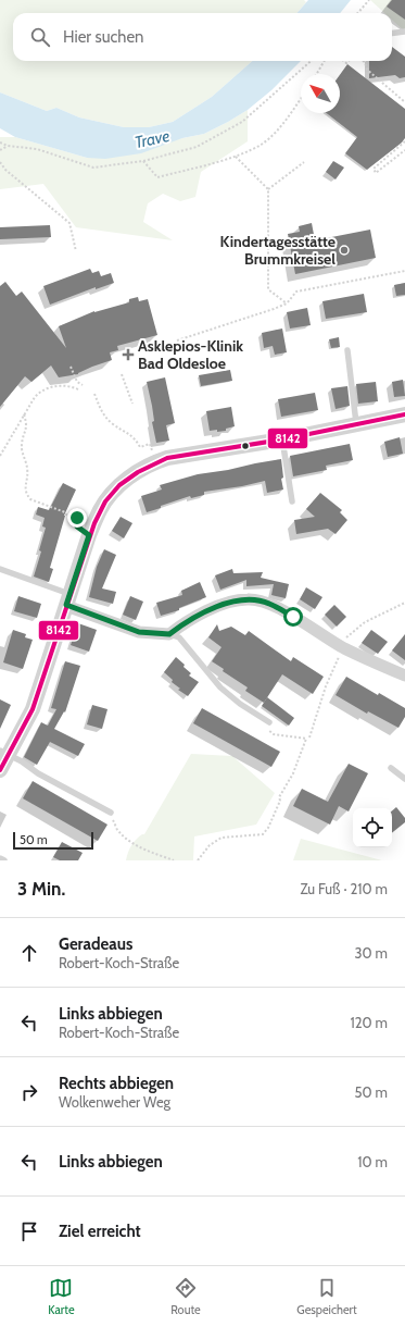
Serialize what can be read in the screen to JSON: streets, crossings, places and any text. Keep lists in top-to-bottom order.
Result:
{
  "water": ["Trave"],
  "places": {
    "other": ["Kindertagesstätte Brummkreisel"],
    "health": ["Asklepios-Klinik Bad Oldesloe"]
  },
  "lines": ["transit line 8142"],
  "scale_bar": "50 m",
  "north": "top left",
  "page": {
    "search": "Hier suchen",
    "scale": "50 m",
    "heading": ["3 Min.", "Zu Fuß · 210 m"],
    "list": [
      ["Geradeaus", "Robert-Koch-Straße", "30 m"],
      ["Links abbiegen", "Robert-Koch-Straße", "120 m"],
      ["Rechts abbiegen", "Wolkenweher Weg", "50 m"],
      ["Links abbiegen", "10 m"],
      "Ziel erreicht"
    ],
    "nav": ["Karte", "Route", "Gespeichert"]
  }
}
